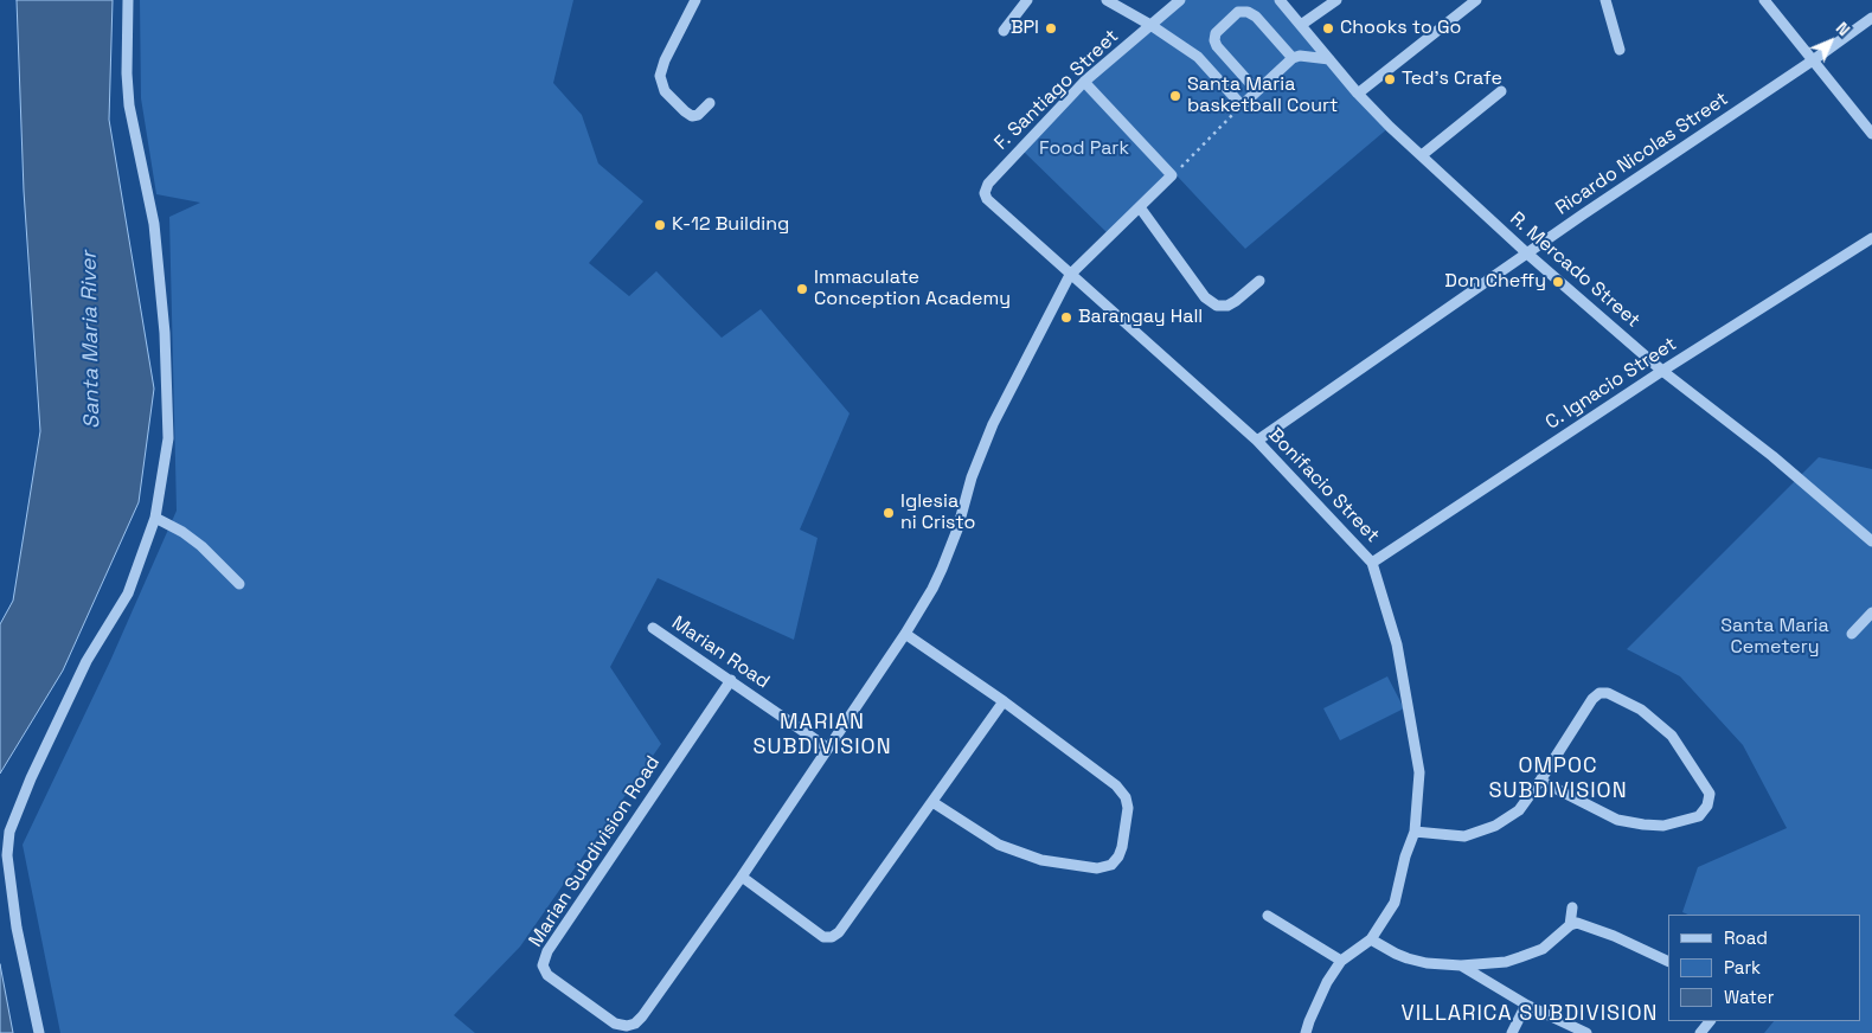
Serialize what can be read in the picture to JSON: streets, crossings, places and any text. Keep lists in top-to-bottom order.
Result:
{
  "streets": {
    "street": [
      "F. Santiago Street",
      "Ricardo Nicolas Street",
      "R. Mercado Street",
      "C. Ignacio Street",
      "Bonifacio Street",
      "Marian Road",
      "Marian Subdivision Road"
    ]
  },
  "crossings": [
    ["F. Santiago Street", "Bonifacio Street"],
    ["Ricardo Nicolas Street", "R. Mercado Street"],
    ["Ricardo Nicolas Street", "Bonifacio Street"],
    ["R. Mercado Street", "C. Ignacio Street"],
    ["C. Ignacio Street", "Bonifacio Street"],
    ["Marian Road", "Marian Subdivision Road"]
  ],
  "districts": ["MARIAN SUBDIVISION", "OMPOC SUBDIVISION", "VILLARICA SUBDIVISION"],
  "water": ["Santa Maria River"],
  "parks": ["Food Park", "Santa Maria Cemetery"],
  "places": [
    "BPI",
    "Chooks to Go",
    "Ted's Crafe",
    "Santa Maria basketball Court",
    "K-12 Building",
    "Don Cheffy",
    "Immaculate Conception Academy",
    "Barangay Hall",
    "Iglesia ni Cristo"
  ],
  "legend": ["Road", "Park", "Water"],
  "north": "top right"
}
